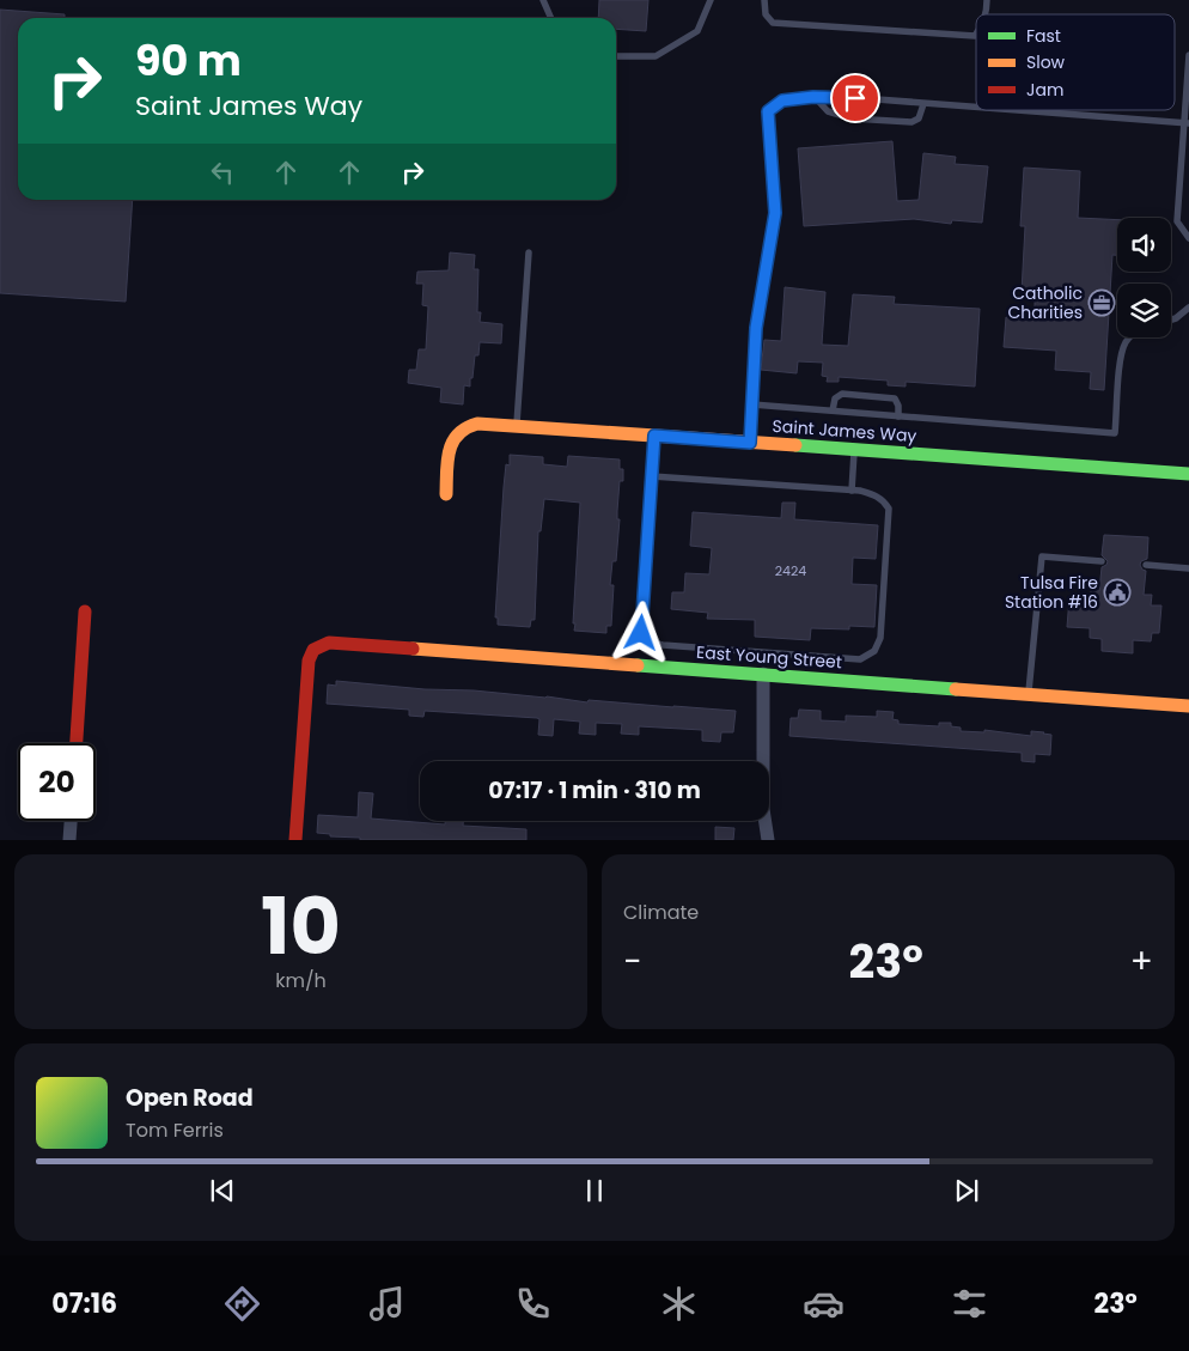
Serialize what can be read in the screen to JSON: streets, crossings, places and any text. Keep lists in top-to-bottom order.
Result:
{
  "streets": {
    "street": ["Saint James Way", "East Young Street"]
  },
  "places": {
    "office": ["Catholic Charities"],
    "public building": ["Tulsa Fire Station #16"]
  },
  "house_numbers": ["2424"],
  "legend": ["Fast", "Slow", "Jam"],
  "page": {
    "turn": ["90 m", "Saint James Way"],
    "limit": "20",
    "trip": "07:17 · 1 min · 310 m",
    "tile": [
      ["10", "km/h"],
      "Climate"
    ],
    "heat": ["−", "23°", "+"],
    "song": ["Open Road", "Tom Ferris"],
    "tabs": ["07:16", "23°"]
  }
}
